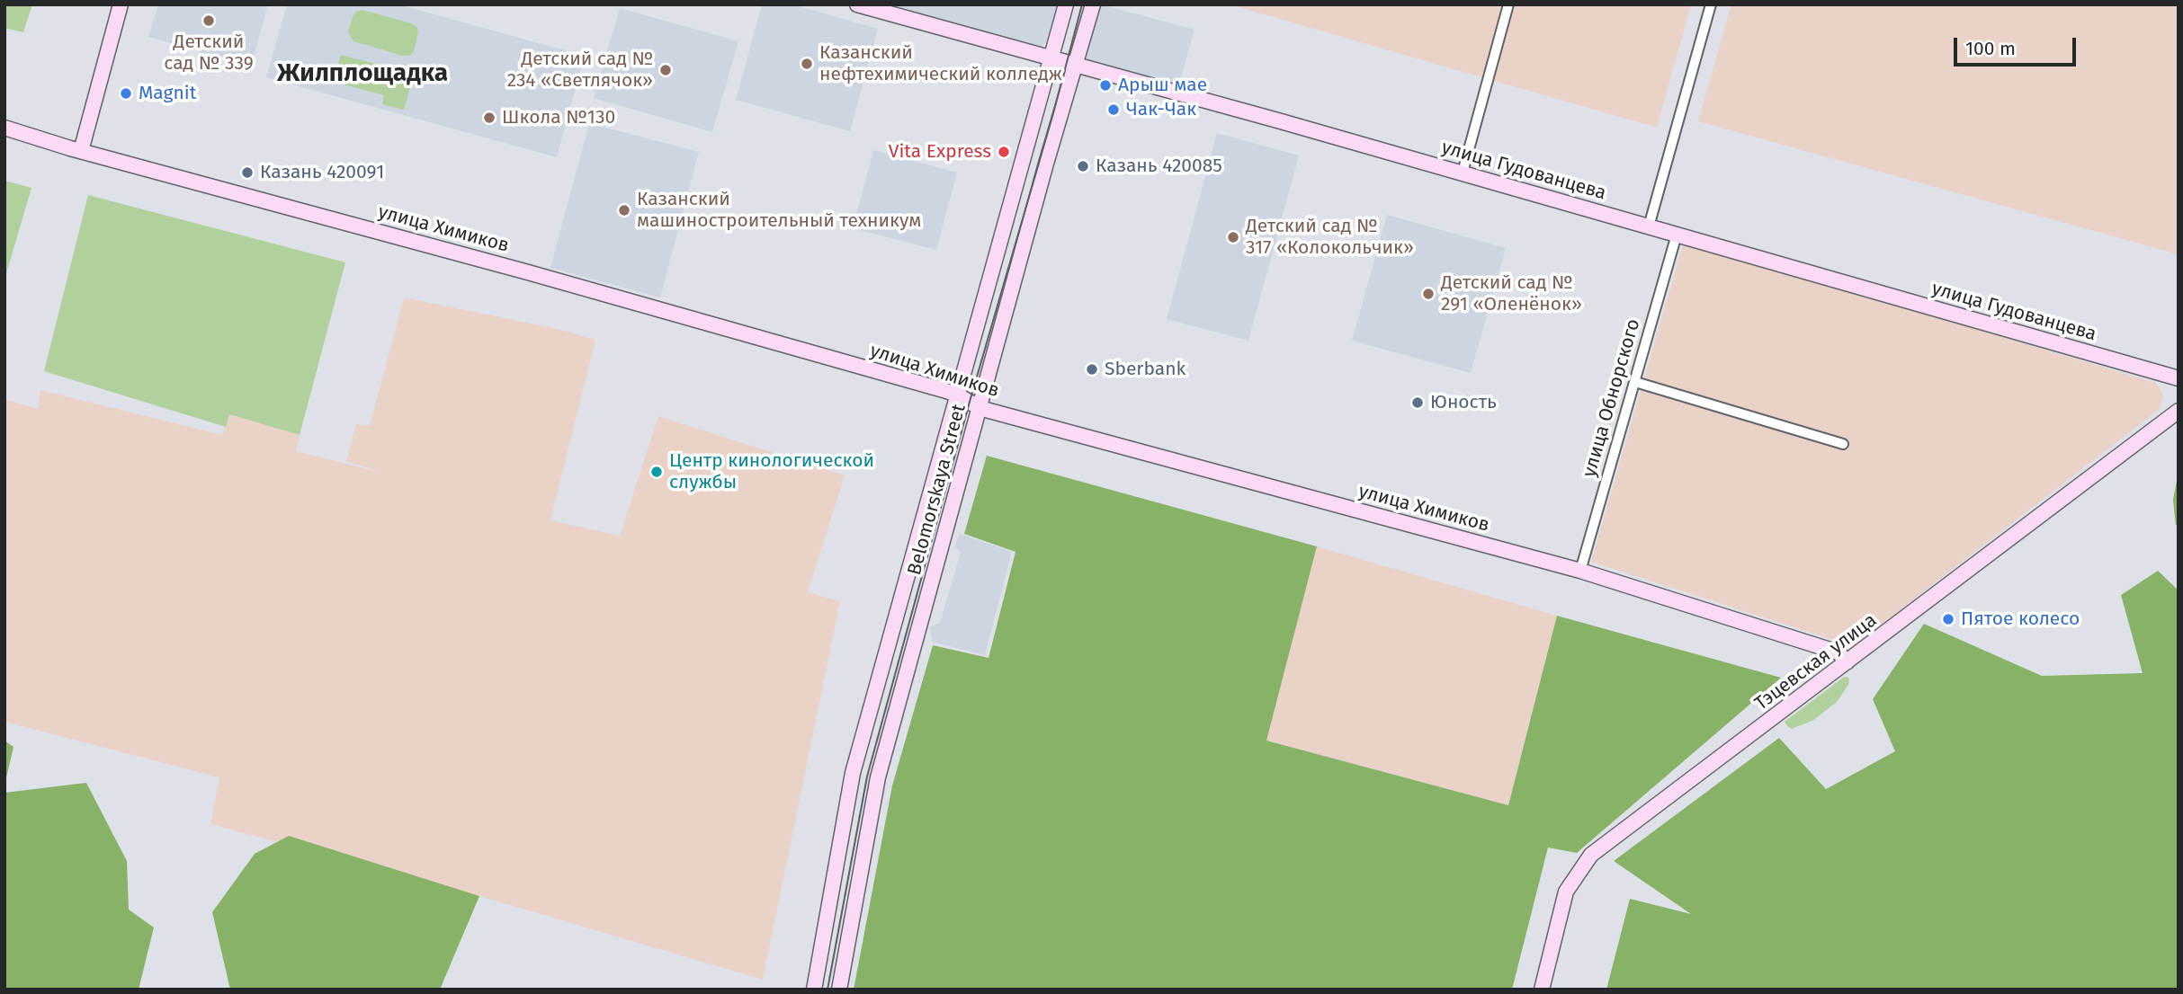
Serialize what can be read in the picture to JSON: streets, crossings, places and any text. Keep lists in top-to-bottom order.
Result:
{
  "streets": {
    "street": [
      "улица Гудованцева",
      "улица Химиков",
      "улица Обнорского",
      "Belomorskaya Street",
      "Тэцевская улица"
    ]
  },
  "crossings": [
    ["улица Гудованцева", "улица Обнорского"],
    ["улица Гудованцева", "Belomorskaya Street"],
    ["улица Химиков", "улица Обнорского"],
    ["улица Химиков", "Belomorskaya Street"],
    ["улица Химиков", "Тэцевская улица"]
  ],
  "districts": ["Жилплощадка"],
  "places": [
    "Детский сад № 339",
    "Казанский нефтехимический колледж",
    "Детский сад № 234 «Светлячок»",
    "Арыш мае",
    "Magnit",
    "Чак-Чак",
    "Школа №130",
    "Vita Express",
    "Казань 420085",
    "Казань 420091",
    "Казанский машиностроительный техникум",
    "Детский сад № 317 «Колокольчик»",
    "Детский сад № 291 «Оленёнок»",
    "Sberbank",
    "Юность",
    "Центр кинологической службы",
    "Пятое колесо"
  ],
  "scale_bar": "100 m"
}
